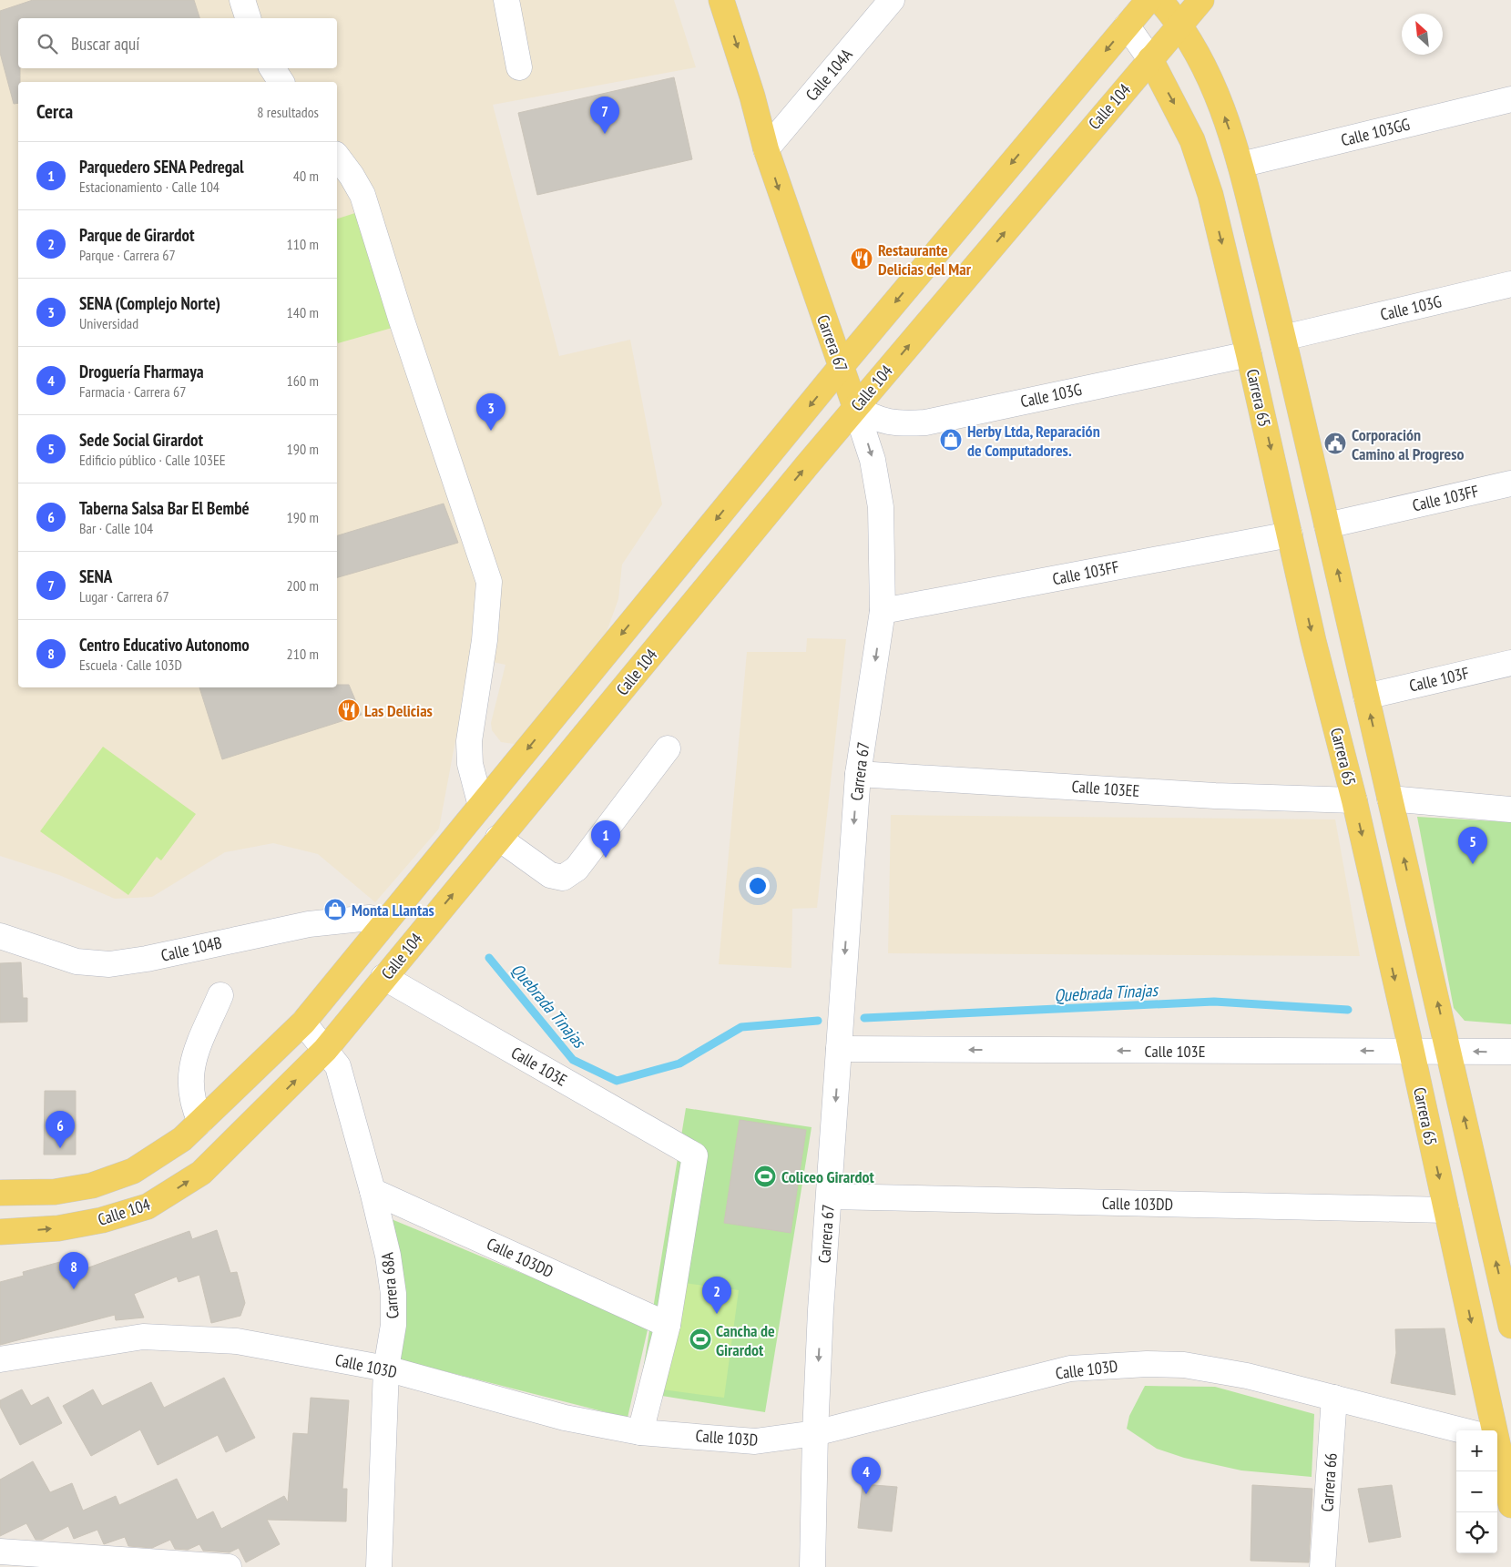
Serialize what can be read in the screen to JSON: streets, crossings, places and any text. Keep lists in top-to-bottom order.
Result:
{
  "streets": {
    "main road": ["Calle 104", "Carrera 67", "Carrera 65"],
    "street": [
      "Calle 104A",
      "Calle 103GG",
      "Calle 103G",
      "Calle 103FF",
      "Calle 103F",
      "Calle 103EE",
      "Calle 104B",
      "Calle 103E",
      "Calle 103DD",
      "Carrera 68A",
      "Calle 103D",
      "Carrera 66"
    ]
  },
  "crossings": [
    ["Calle 104A", "Carrera 67"],
    ["Calle 104", "Calle 103G"],
    ["Calle 104", "Carrera 67"],
    ["Calle 104", "Carrera 65"],
    ["Calle 104", "Calle 103E"],
    ["Calle 104", "Carrera 68A"],
    ["Calle 103G", "Carrera 67"],
    ["Calle 103G", "Carrera 65"],
    ["Carrera 67", "Calle 103FF"],
    ["Carrera 67", "Calle 103EE"],
    ["Carrera 67", "Calle 103E"],
    ["Carrera 67", "Calle 103DD"],
    ["Carrera 67", "Calle 103D"],
    ["Carrera 65", "Calle 103FF"],
    ["Carrera 65", "Calle 103EE"],
    ["Carrera 65", "Calle 103E"],
    ["Carrera 65", "Calle 103DD"],
    ["Calle 103E", "Calle 103DD"],
    ["Calle 103DD", "Carrera 68A"],
    ["Carrera 68A", "Calle 103D"],
    ["Calle 103D", "Carrera 66"]
  ],
  "one_way": ["Carrera 67", "Carrera 65", "Calle 103E"],
  "water": ["Quebrada Tinajas"],
  "places": {
    "restaurant": ["Restaurante Delicias del Mar", "Las Delicias"],
    "shop": ["Herby Ltda, Reparación de Computadores.", "Monta Llantas"],
    "public building": ["Corporación Camino al Progreso"],
    "sports": ["Coliceo Girardot", "Cancha de Girardot"]
  },
  "north": "top left",
  "page": {
    "search": "Buscar aquí",
    "heading": ["Cerca", "8 resultados"],
    "pins": [
      "7",
      "3",
      "1",
      "5",
      "6",
      "8",
      "2",
      "4"
    ],
    "list": [
      {
        "mark": "1",
        "name": "Parquedero SENA Pedregal",
        "note": "Estacionamiento · Calle 104",
        "value": "40 m"
      },
      {
        "mark": "2",
        "name": "Parque de Girardot",
        "note": "Parque · Carrera 67",
        "value": "110 m"
      },
      {
        "mark": "3",
        "name": "SENA (Complejo Norte)",
        "note": "Universidad",
        "value": "140 m"
      },
      {
        "mark": "4",
        "name": "Droguería Fharmaya",
        "note": "Farmacia · Carrera 67",
        "value": "160 m"
      },
      {
        "mark": "5",
        "name": "Sede Social Girardot",
        "note": "Edificio público · Calle 103EE",
        "value": "190 m"
      },
      {
        "mark": "6",
        "name": "Taberna Salsa Bar El Bembé",
        "note": "Bar · Calle 104",
        "value": "190 m"
      },
      {
        "mark": "7",
        "name": "SENA",
        "note": "Lugar · Carrera 67",
        "value": "200 m"
      },
      {
        "mark": "8",
        "name": "Centro Educativo Autonomo",
        "note": "Escuela · Calle 103D",
        "value": "210 m"
      }
    ],
    "map_buttons": ["+", "−"]
  }
}
